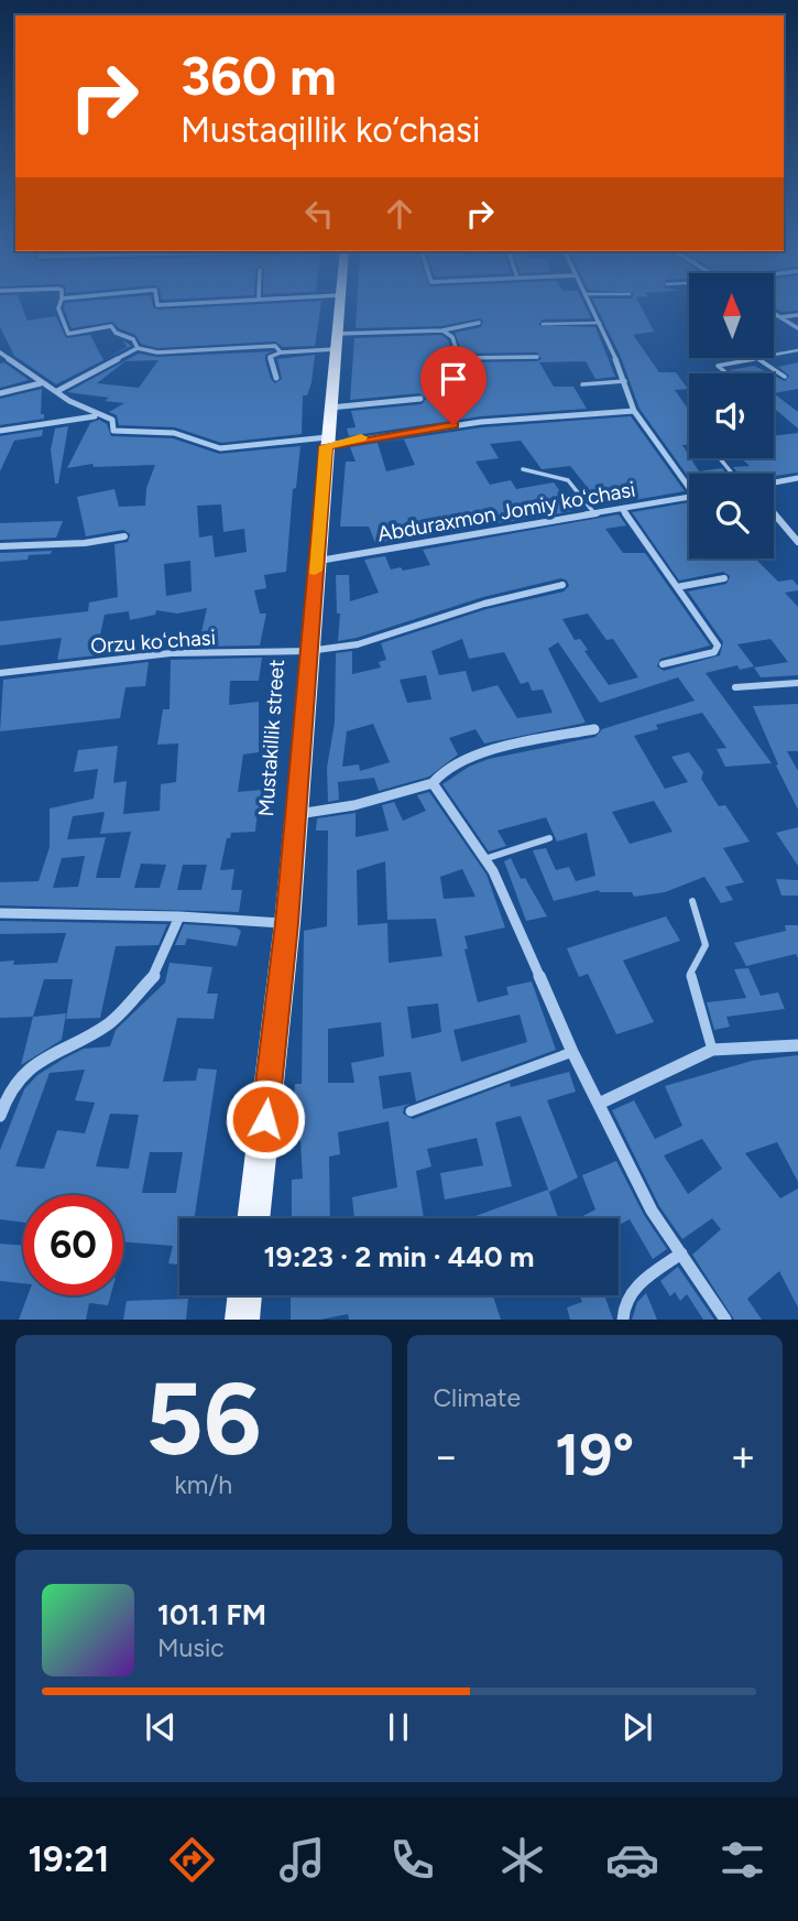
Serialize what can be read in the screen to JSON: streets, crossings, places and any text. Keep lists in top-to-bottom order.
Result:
{
  "streets": {
    "main road": ["Mustakillik street"],
    "street": ["Abduraxmon Jomiy koʻchasi", "Orzu koʻchasi"]
  },
  "crossings": [
    ["Abduraxmon Jomiy koʻchasi", "Mustakillik street"],
    ["Orzu koʻchasi", "Mustakillik street"]
  ],
  "north": "top",
  "page": {
    "turn": ["360 m", "Mustaqillik ko‘chasi"],
    "limit": "60",
    "trip": "19:23 · 2 min · 440 m",
    "tile": [
      ["56", "km/h"],
      "Climate"
    ],
    "heat": ["−", "19°", "+"],
    "song": ["101.1 FM", "Music"],
    "tabs": "19:21"
  }
}
